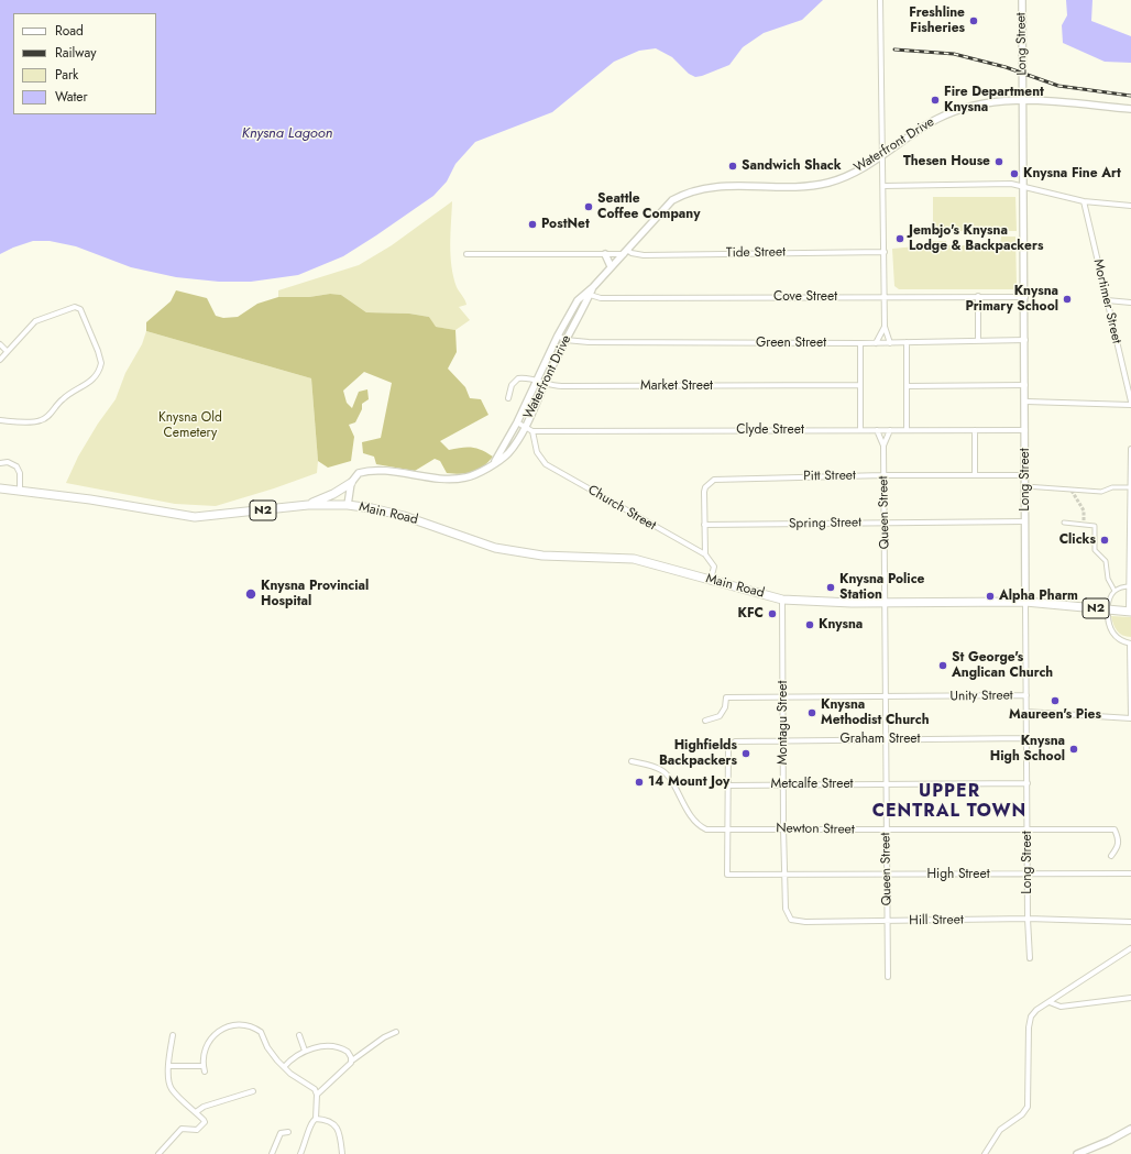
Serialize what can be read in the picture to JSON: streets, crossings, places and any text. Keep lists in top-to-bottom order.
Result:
{
  "streets": {
    "highway": ["N2", "Main Road"],
    "street": [
      "Long Street",
      "Waterfront Drive",
      "Tide Street",
      "Cove Street",
      "Mortimer Street",
      "Green Street",
      "Market Street",
      "Clyde Street",
      "Pitt Street",
      "Church Street",
      "Queen Street",
      "Spring Street",
      "Unity Street",
      "Montagu Street",
      "Graham Street",
      "Metcalfe Street",
      "Newton Street",
      "High Street",
      "Hill Street"
    ]
  },
  "crossings": [
    ["Long Street", "Waterfront Drive"],
    ["Long Street", "Cove Street"],
    ["Long Street", "Green Street"],
    ["Long Street", "Clyde Street"],
    ["Long Street", "Pitt Street"],
    ["Long Street", "Main Road"],
    ["Long Street", "Spring Street"],
    ["Long Street", "Unity Street"],
    ["Long Street", "Graham Street"],
    ["Long Street", "Metcalfe Street"],
    ["Long Street", "Newton Street"],
    ["Long Street", "High Street"],
    ["Long Street", "Hill Street"],
    ["Waterfront Drive", "Tide Street"],
    ["Waterfront Drive", "Cove Street"],
    ["Waterfront Drive", "Green Street"],
    ["Waterfront Drive", "Market Street"],
    ["Waterfront Drive", "Clyde Street"],
    ["Clyde Street", "Church Street"],
    ["Clyde Street", "Queen Street"],
    ["Pitt Street", "Church Street"],
    ["Pitt Street", "Queen Street"],
    ["Pitt Street", "Spring Street"],
    ["N2", "Main Road"],
    ["Queen Street", "Main Road"],
    ["Queen Street", "Spring Street"],
    ["Queen Street", "Unity Street"],
    ["Queen Street", "Graham Street"],
    ["Queen Street", "Metcalfe Street"],
    ["Queen Street", "Newton Street"],
    ["Queen Street", "High Street"],
    ["Queen Street", "Hill Street"],
    ["Main Road", "Montagu Street"],
    ["Unity Street", "Montagu Street"],
    ["Montagu Street", "Graham Street"],
    ["Montagu Street", "Metcalfe Street"],
    ["Montagu Street", "Newton Street"],
    ["Montagu Street", "High Street"],
    ["Montagu Street", "Hill Street"],
    ["Graham Street", "Metcalfe Street"],
    ["Newton Street", "High Street"],
    ["High Street", "Hill Street"]
  ],
  "districts": ["UPPER CENTRAL TOWN"],
  "water": ["Knysna Lagoon"],
  "parks": ["Knysna Old Cemetery"],
  "places": [
    "Freshline Fisheries",
    "Fire Department Knysna",
    "Thesen House",
    "Sandwich Shack",
    "Knysna Fine Art",
    "Seattle Coffee Company",
    "PostNet",
    "Jembjo's Knysna Lodge & Backpackers",
    "Knysna Primary School",
    "Clicks",
    "Knysna Police Station",
    "Knysna Provincial Hospital",
    "Alpha Pharm",
    "KFC",
    "Knysna",
    "St George's Anglican Church",
    "Maureen's Pies",
    "Knysna Methodist Church",
    "Knysna High School",
    "Highfields Backpackers",
    "14 Mount Joy"
  ],
  "legend": [
    "Road",
    "Railway",
    "Park",
    "Water"
  ]
}
